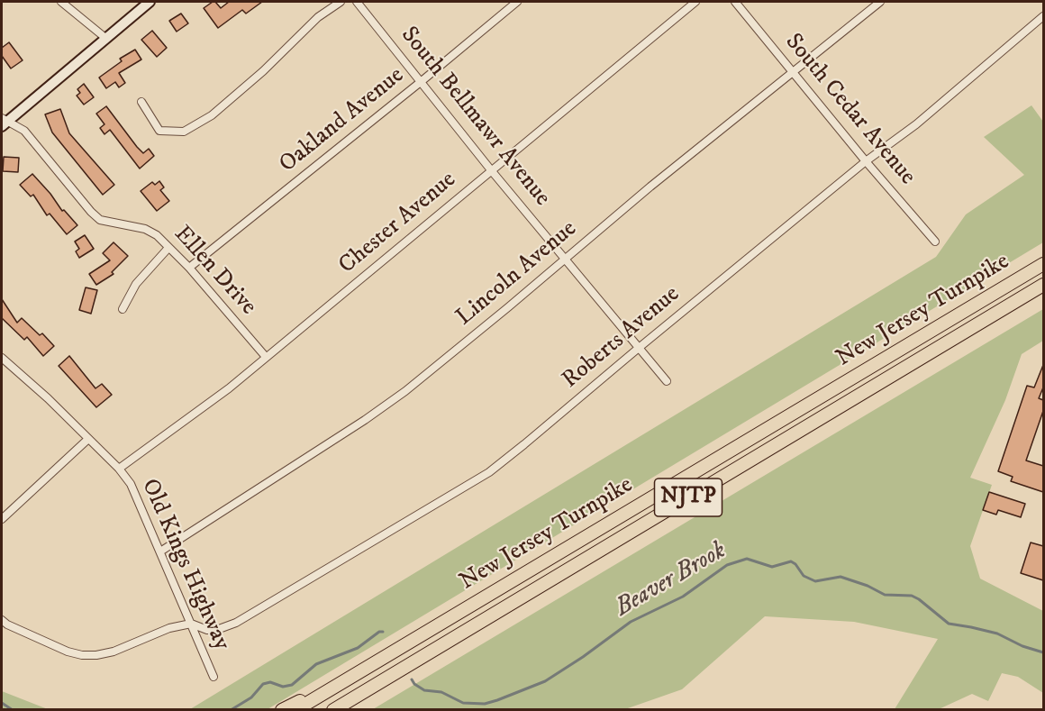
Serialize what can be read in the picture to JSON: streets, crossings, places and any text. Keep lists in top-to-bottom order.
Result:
{
  "streets": {
    "highway": ["New Jersey Turnpike", "NJTP"],
    "street": [
      "South Cedar Avenue",
      "South Bellmawr Avenue",
      "Oakland Avenue",
      "Chester Avenue",
      "Ellen Drive",
      "Lincoln Avenue",
      "Roberts Avenue",
      "Old Kings Highway"
    ]
  },
  "crossings": [
    ["South Cedar Avenue", "Lincoln Avenue"],
    ["South Cedar Avenue", "Roberts Avenue"],
    ["South Bellmawr Avenue", "Oakland Avenue"],
    ["South Bellmawr Avenue", "Chester Avenue"],
    ["South Bellmawr Avenue", "Lincoln Avenue"],
    ["South Bellmawr Avenue", "Roberts Avenue"],
    ["Oakland Avenue", "Ellen Drive"],
    ["Chester Avenue", "Ellen Drive"],
    ["Chester Avenue", "Old Kings Highway"],
    ["Lincoln Avenue", "Old Kings Highway"],
    ["Roberts Avenue", "Old Kings Highway"]
  ],
  "water": ["Beaver Brook"]
}
